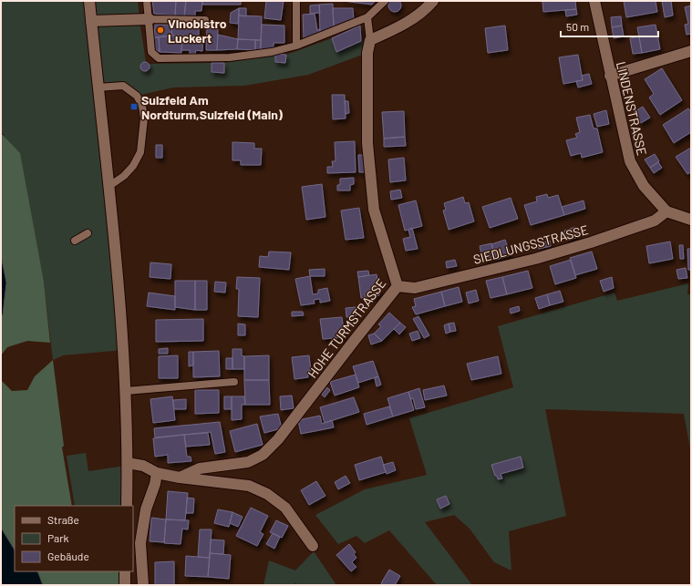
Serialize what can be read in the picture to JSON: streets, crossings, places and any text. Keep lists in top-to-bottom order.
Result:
{
  "streets": {
    "street": ["LINDENSTRASSE", "SIEDLUNGSSTRASSE", "HOHE TURMSTRASSE"]
  },
  "crossings": [
    ["LINDENSTRASSE", "SIEDLUNGSSTRASSE"],
    ["SIEDLUNGSSTRASSE", "HOHE TURMSTRASSE"]
  ],
  "places": {
    "other": ["Vinobistro Luckert"],
    "transit": ["Sulzfeld Am Nordturm,Sulzfeld (Main)"]
  },
  "legend": ["Straße", "Park", "Gebäude"],
  "scale_bar": "50 m"
}
